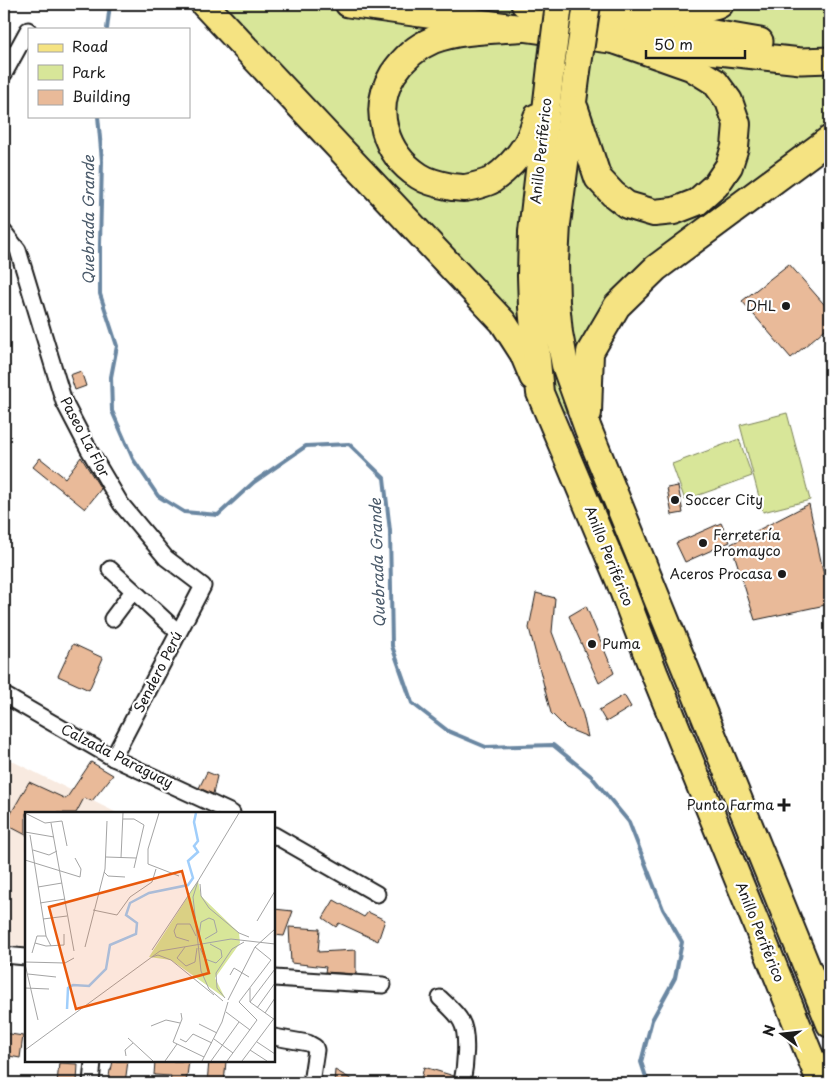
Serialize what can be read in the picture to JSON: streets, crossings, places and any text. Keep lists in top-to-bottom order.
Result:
{
  "streets": {
    "highway": ["Anillo Periférico"],
    "street": ["Paseo La Flor", "Sendero Perú", "Calzada Paraguay"]
  },
  "crossings": [
    ["Paseo La Flor", "Sendero Perú"],
    ["Sendero Perú", "Calzada Paraguay"]
  ],
  "water": ["Quebrada Grande"],
  "places": {
    "other": [
      "DHL",
      "Soccer City",
      "Ferretería Promayco",
      "Aceros Procasa",
      "Puma"
    ],
    "health": ["Punto Farma"]
  },
  "legend": ["Road", "Park", "Building"],
  "scale_bar": "50 m",
  "north": "left"
}
